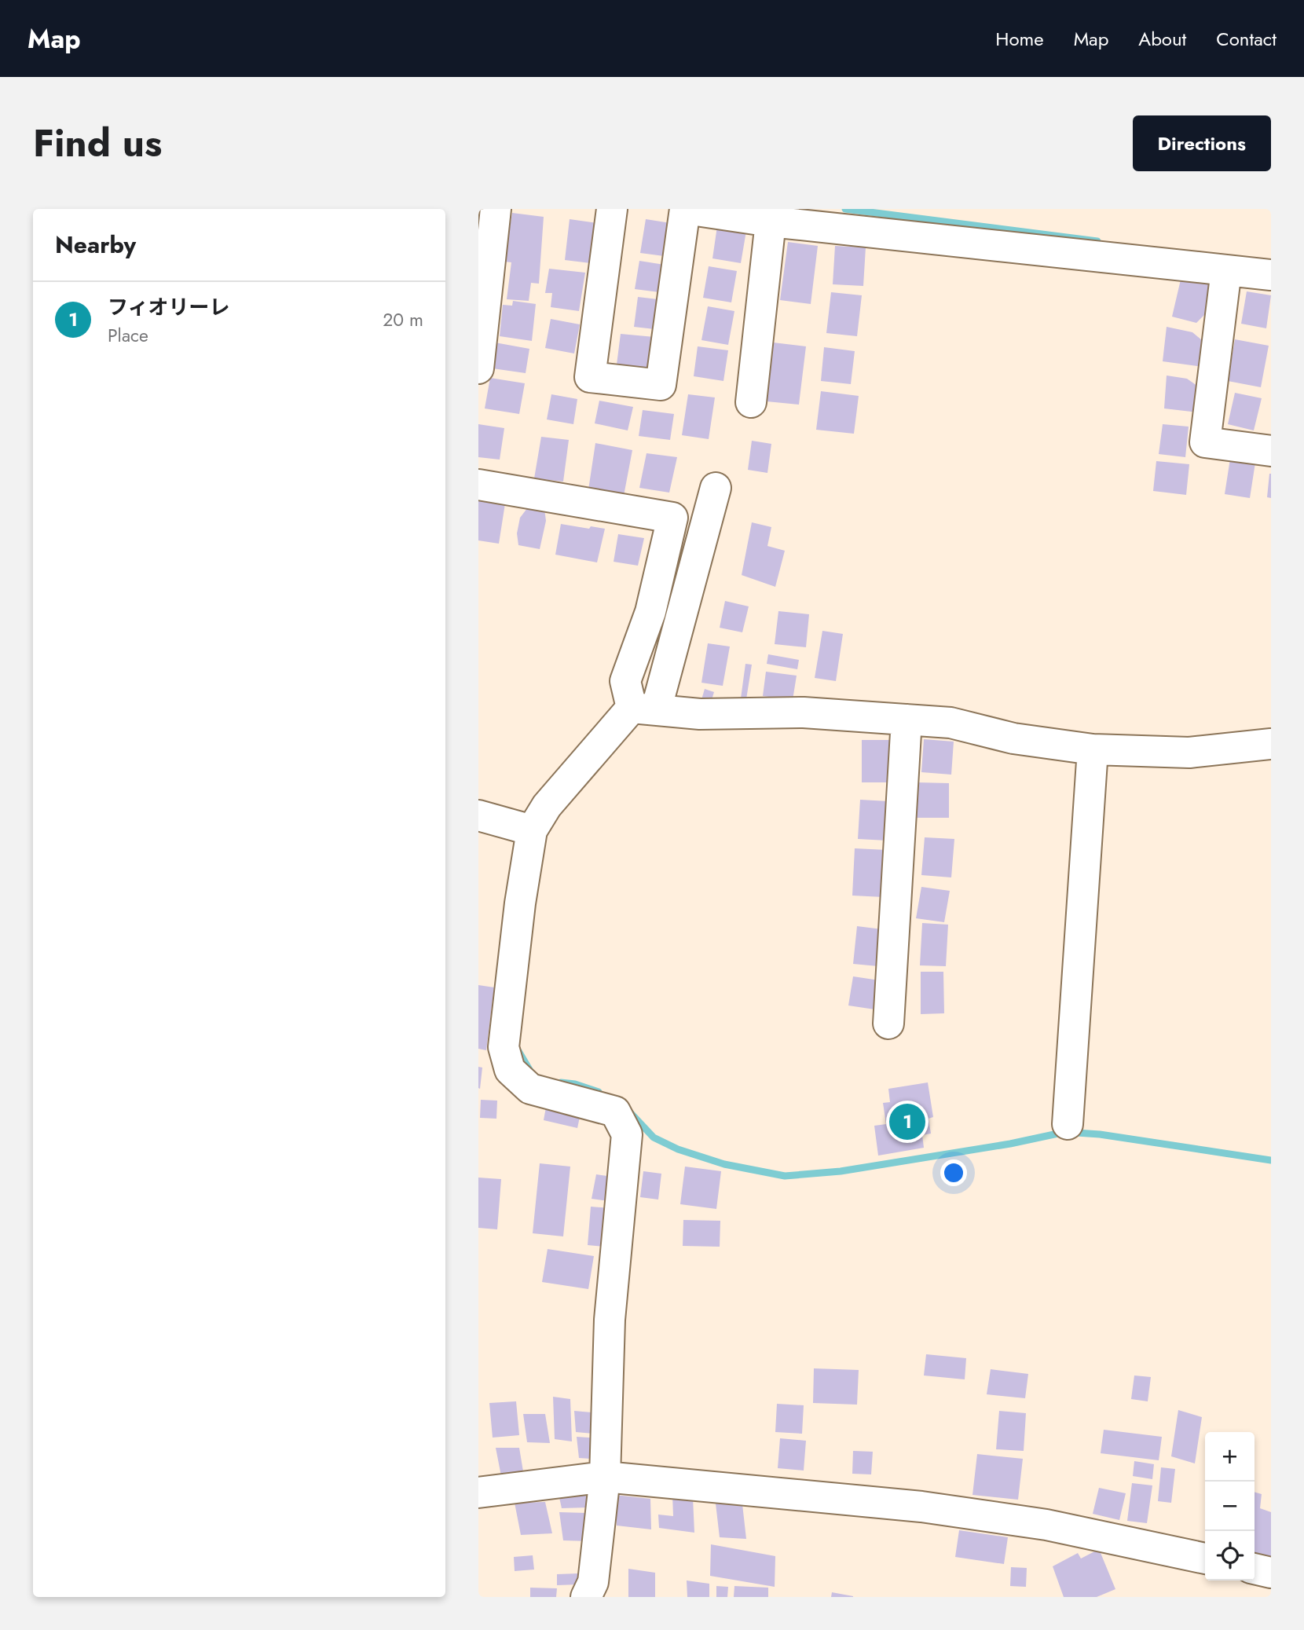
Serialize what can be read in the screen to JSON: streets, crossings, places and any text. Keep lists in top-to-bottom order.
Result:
{
  "page": {
    "header": "Map",
    "nav": [
      "Home",
      "Map",
      "About",
      "Contact"
    ],
    "title": "Find us",
    "buttons": "Directions",
    "heading": "Nearby",
    "list": [
      {
        "mark": "1",
        "name": "フィオリーレ",
        "note": "Place",
        "value": "20 m"
      }
    ],
    "pins": "1",
    "map_buttons": ["+", "−"]
  }
}
